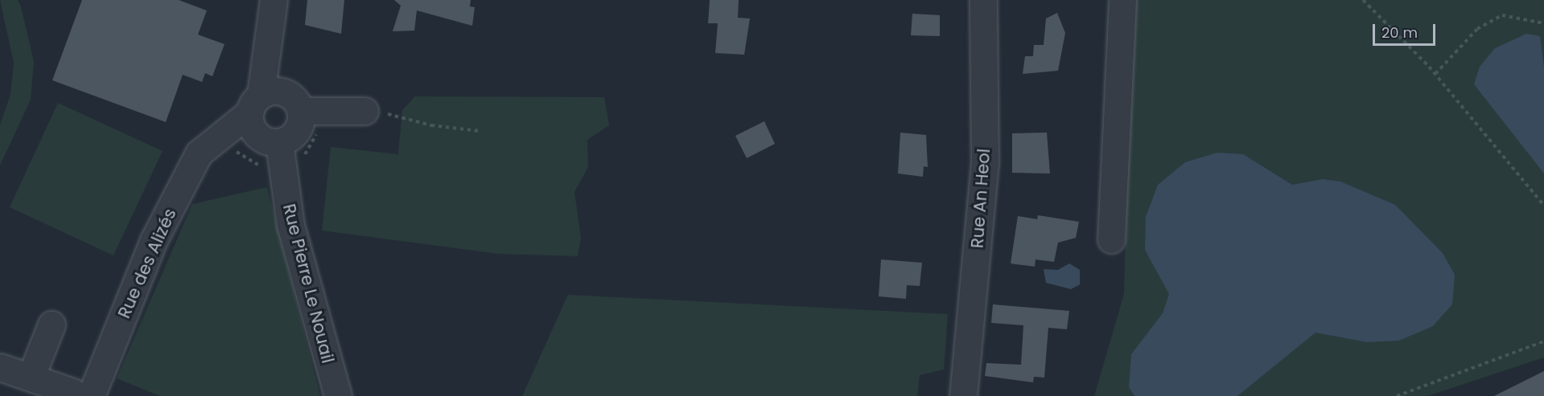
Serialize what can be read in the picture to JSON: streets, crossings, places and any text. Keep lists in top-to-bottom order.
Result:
{
  "streets": {
    "street": ["Rue An Heol", "Rue des Alizés", "Rue Pierre Le Nouail"]
  },
  "crossings": [
    ["Rue des Alizés", "Rue Pierre Le Nouail"]
  ],
  "scale_bar": "20 m"
}
